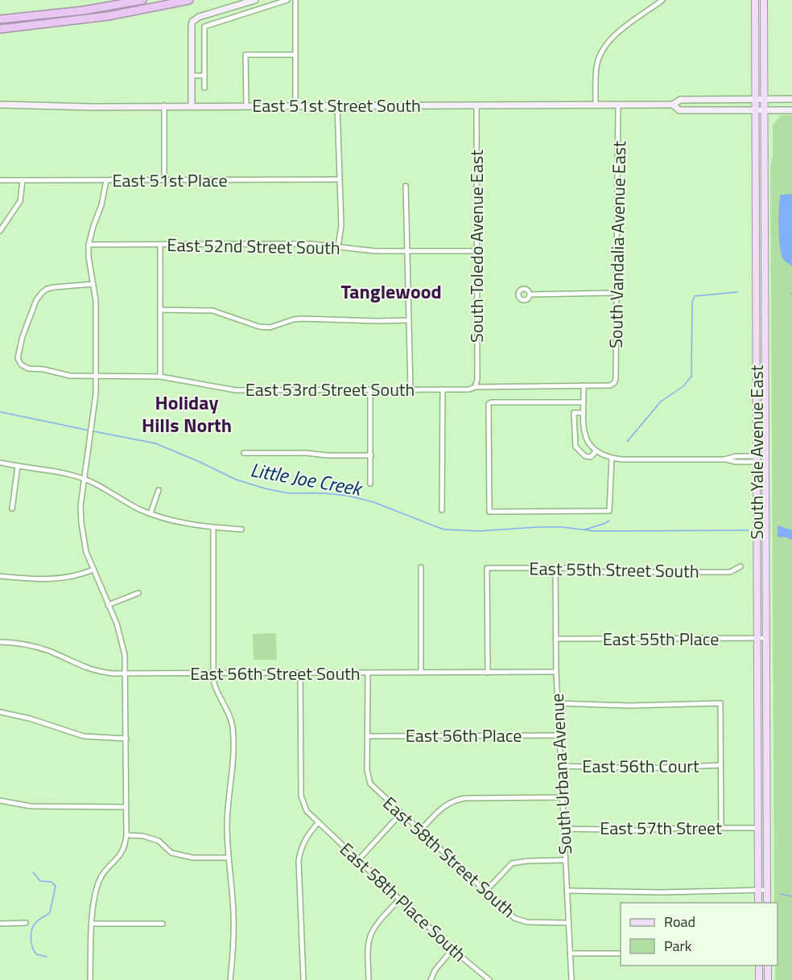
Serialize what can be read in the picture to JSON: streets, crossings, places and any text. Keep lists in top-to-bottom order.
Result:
{
  "streets": {
    "main road": ["East 51st Street South", "South Yale Avenue East"],
    "street": [
      "East 51st Place",
      "South Vandalia Avenue East",
      "East 52nd Street South",
      "South Toledo Avenue East",
      "East 53rd Street South",
      "East 55th Street South",
      "East 55th Place",
      "East 56th Street South",
      "East 56th Place",
      "East 56th Court",
      "South Urbana Avenue",
      "East 57th Street",
      "East 58th Street South",
      "East 58th Place South"
    ]
  },
  "crossings": [
    ["East 51st Street South", "South Vandalia Avenue East"],
    ["East 51st Street South", "South Toledo Avenue East"],
    ["East 51st Street South", "South Yale Avenue East"],
    ["South Vandalia Avenue East", "East 53rd Street South"],
    ["East 52nd Street South", "South Toledo Avenue East"],
    ["South Toledo Avenue East", "East 53rd Street South"],
    ["South Yale Avenue East", "East 55th Place"],
    ["South Yale Avenue East", "East 57th Street"],
    ["East 55th Street South", "East 56th Street South"],
    ["East 55th Street South", "South Urbana Avenue"],
    ["East 55th Place", "South Urbana Avenue"],
    ["East 56th Street South", "South Urbana Avenue"],
    ["East 56th Street South", "East 58th Place South"],
    ["East 56th Place", "South Urbana Avenue"],
    ["East 56th Place", "East 58th Street South"],
    ["East 56th Court", "South Urbana Avenue"],
    ["South Urbana Avenue", "East 57th Street"],
    ["South Urbana Avenue", "East 58th Street South"]
  ],
  "districts": ["Tanglewood", "Holiday Hills North"],
  "water": ["Little Joe Creek"],
  "legend": ["Road", "Park"]
}
